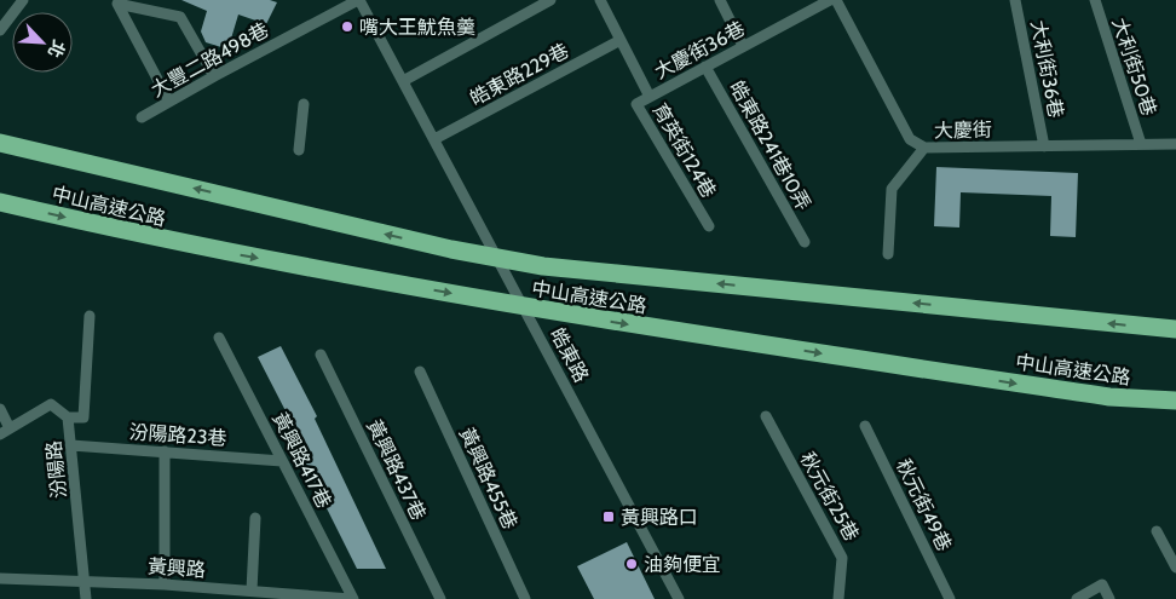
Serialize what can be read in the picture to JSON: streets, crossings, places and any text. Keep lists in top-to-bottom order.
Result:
{
  "streets": {
    "highway": ["中山高速公路"],
    "street": [
      "大慶街36巷",
      "大豐二路498巷",
      "大利街50巷",
      "大利街36巷",
      "皓東路229巷",
      "大慶街",
      "皓東路241巷10弄",
      "育英街124巷",
      "皓東路",
      "汾陽路23巷",
      "黃興路417巷",
      "汾陽路",
      "黃興路437巷",
      "黃興路455巷",
      "秋元街25巷",
      "秋元街49巷",
      "黃興路"
    ]
  },
  "crossings": [
    ["大慶街36巷", "皓東路241巷10弄"],
    ["大慶街36巷", "育英街124巷"],
    ["大豐二路498巷", "皓東路"],
    ["大利街50巷", "大慶街"],
    ["大利街36巷", "大慶街"],
    ["皓東路229巷", "皓東路"],
    ["汾陽路23巷", "黃興路417巷"],
    ["汾陽路23巷", "汾陽路"],
    ["黃興路417巷", "黃興路"],
    ["汾陽路", "黃興路"]
  ],
  "places": {
    "other": ["嘴大王魷魚羹", "油夠便宜"],
    "transit": ["黃興路口"]
  },
  "north": "bottom right"
}
